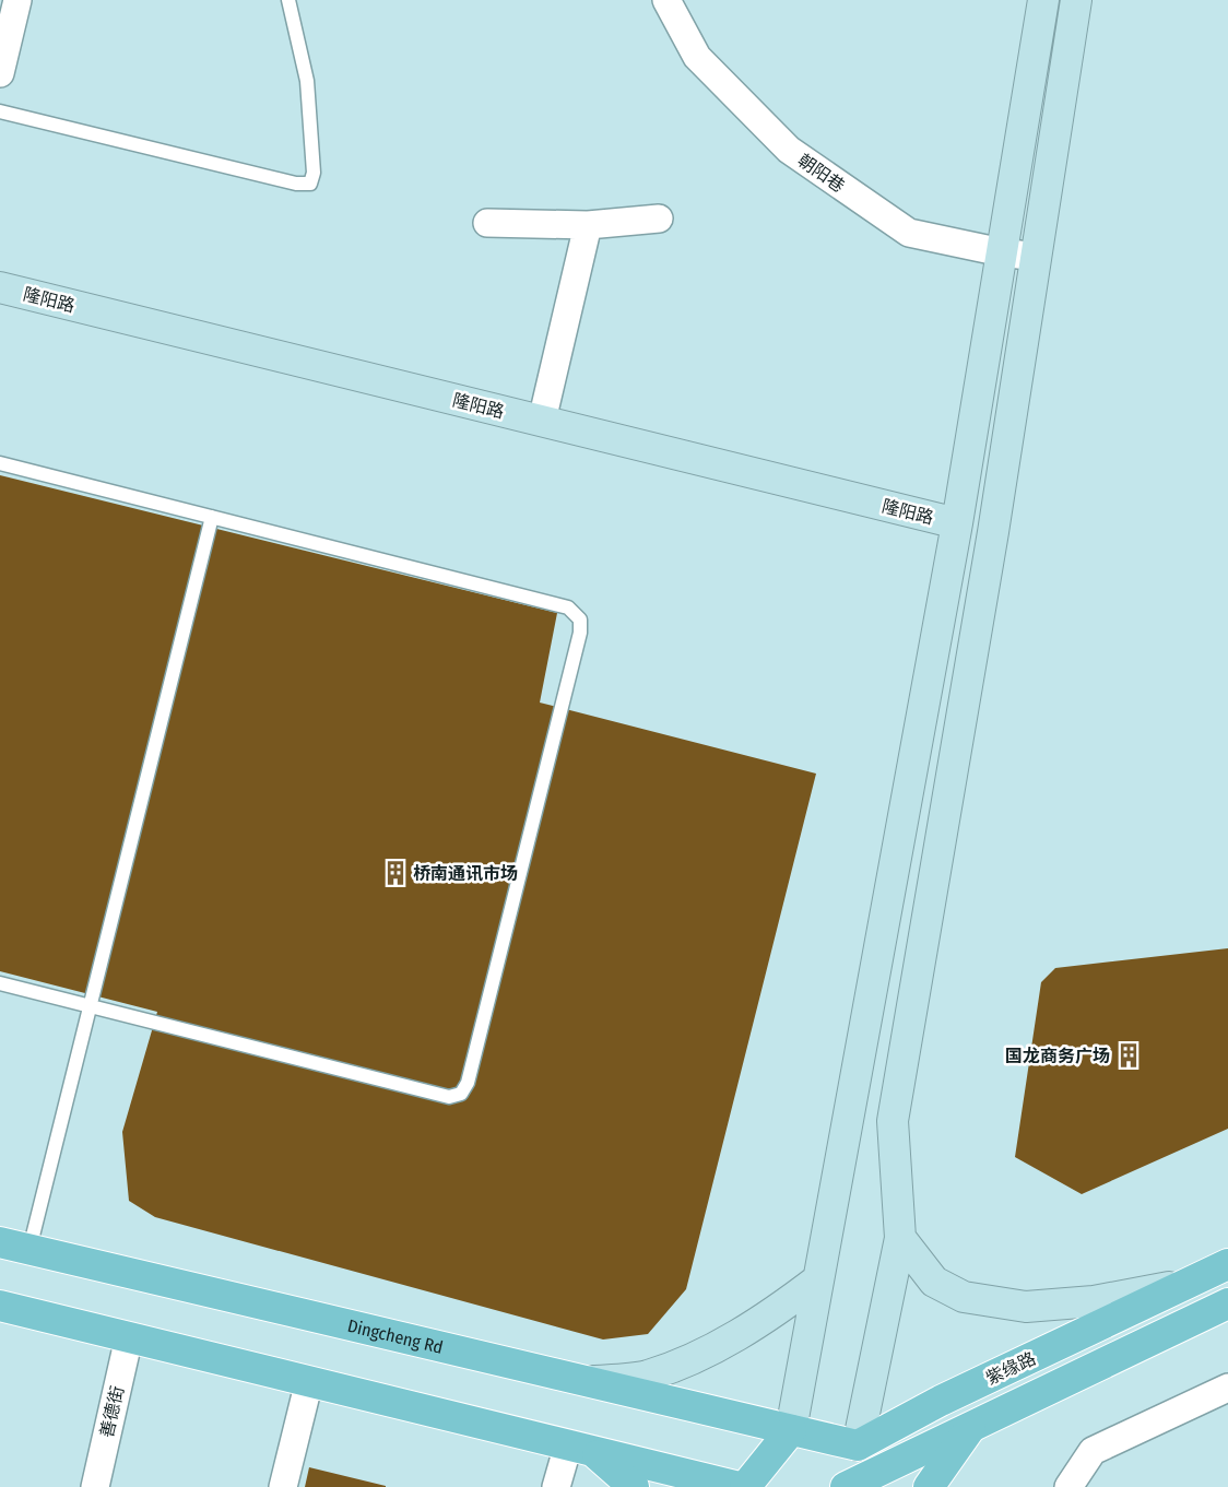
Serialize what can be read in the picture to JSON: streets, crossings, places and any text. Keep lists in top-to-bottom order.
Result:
{
  "streets": {
    "main road": ["隆阳路", "Dingcheng Rd", "紫缘路"],
    "street": ["朝阳巷", "善德街"]
  },
  "places": {
    "building": ["桥南通讯市场", "国龙商务广场"]
  }
}
